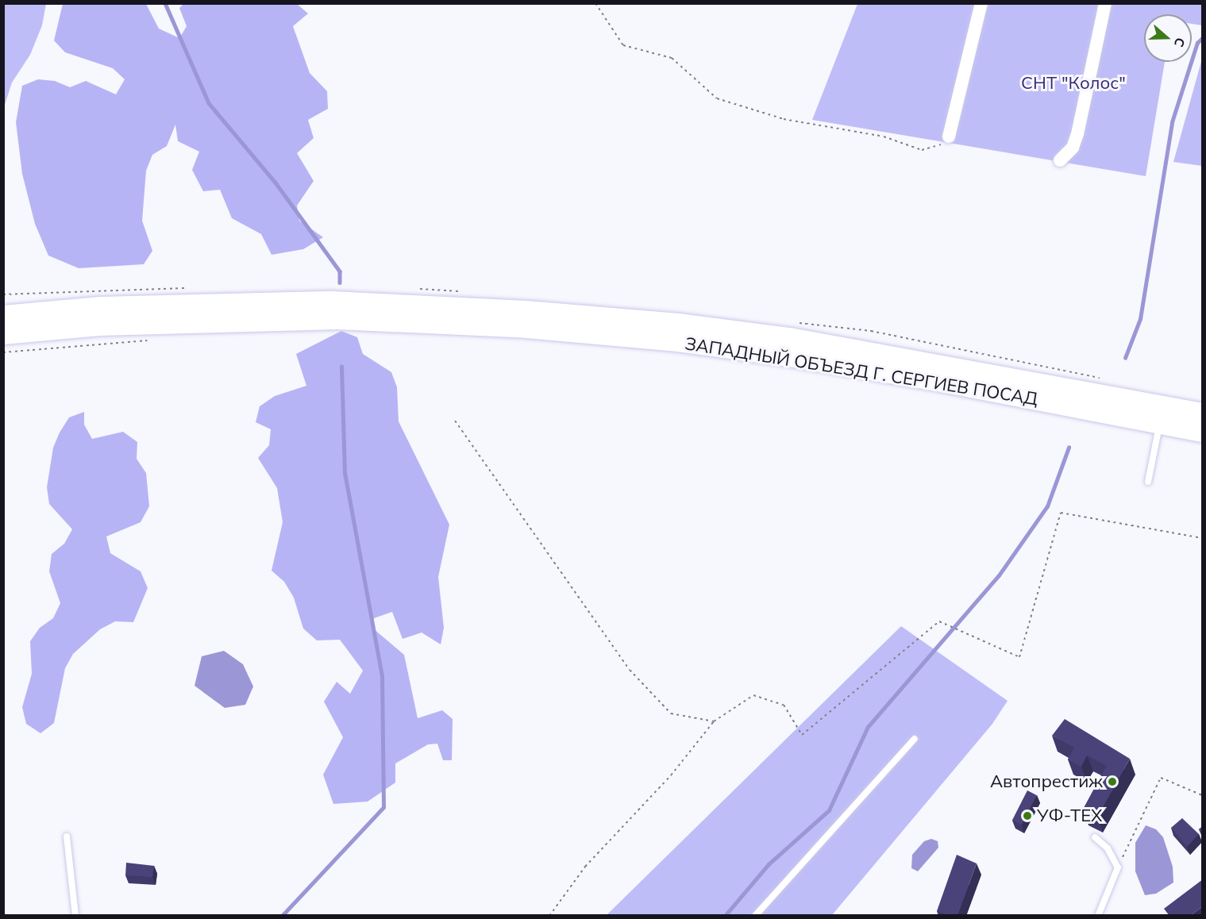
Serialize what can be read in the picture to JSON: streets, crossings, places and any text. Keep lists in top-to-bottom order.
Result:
{
  "streets": {
    "main road": ["ЗАПАДНЫЙ ОБЪЕЗД Г. СЕРГИЕВ ПОСАД"]
  },
  "parks": ["СНТ \"Колос\""],
  "places": ["Автопрестиж", "УФ-ТЕХ"],
  "north": "right"
}
